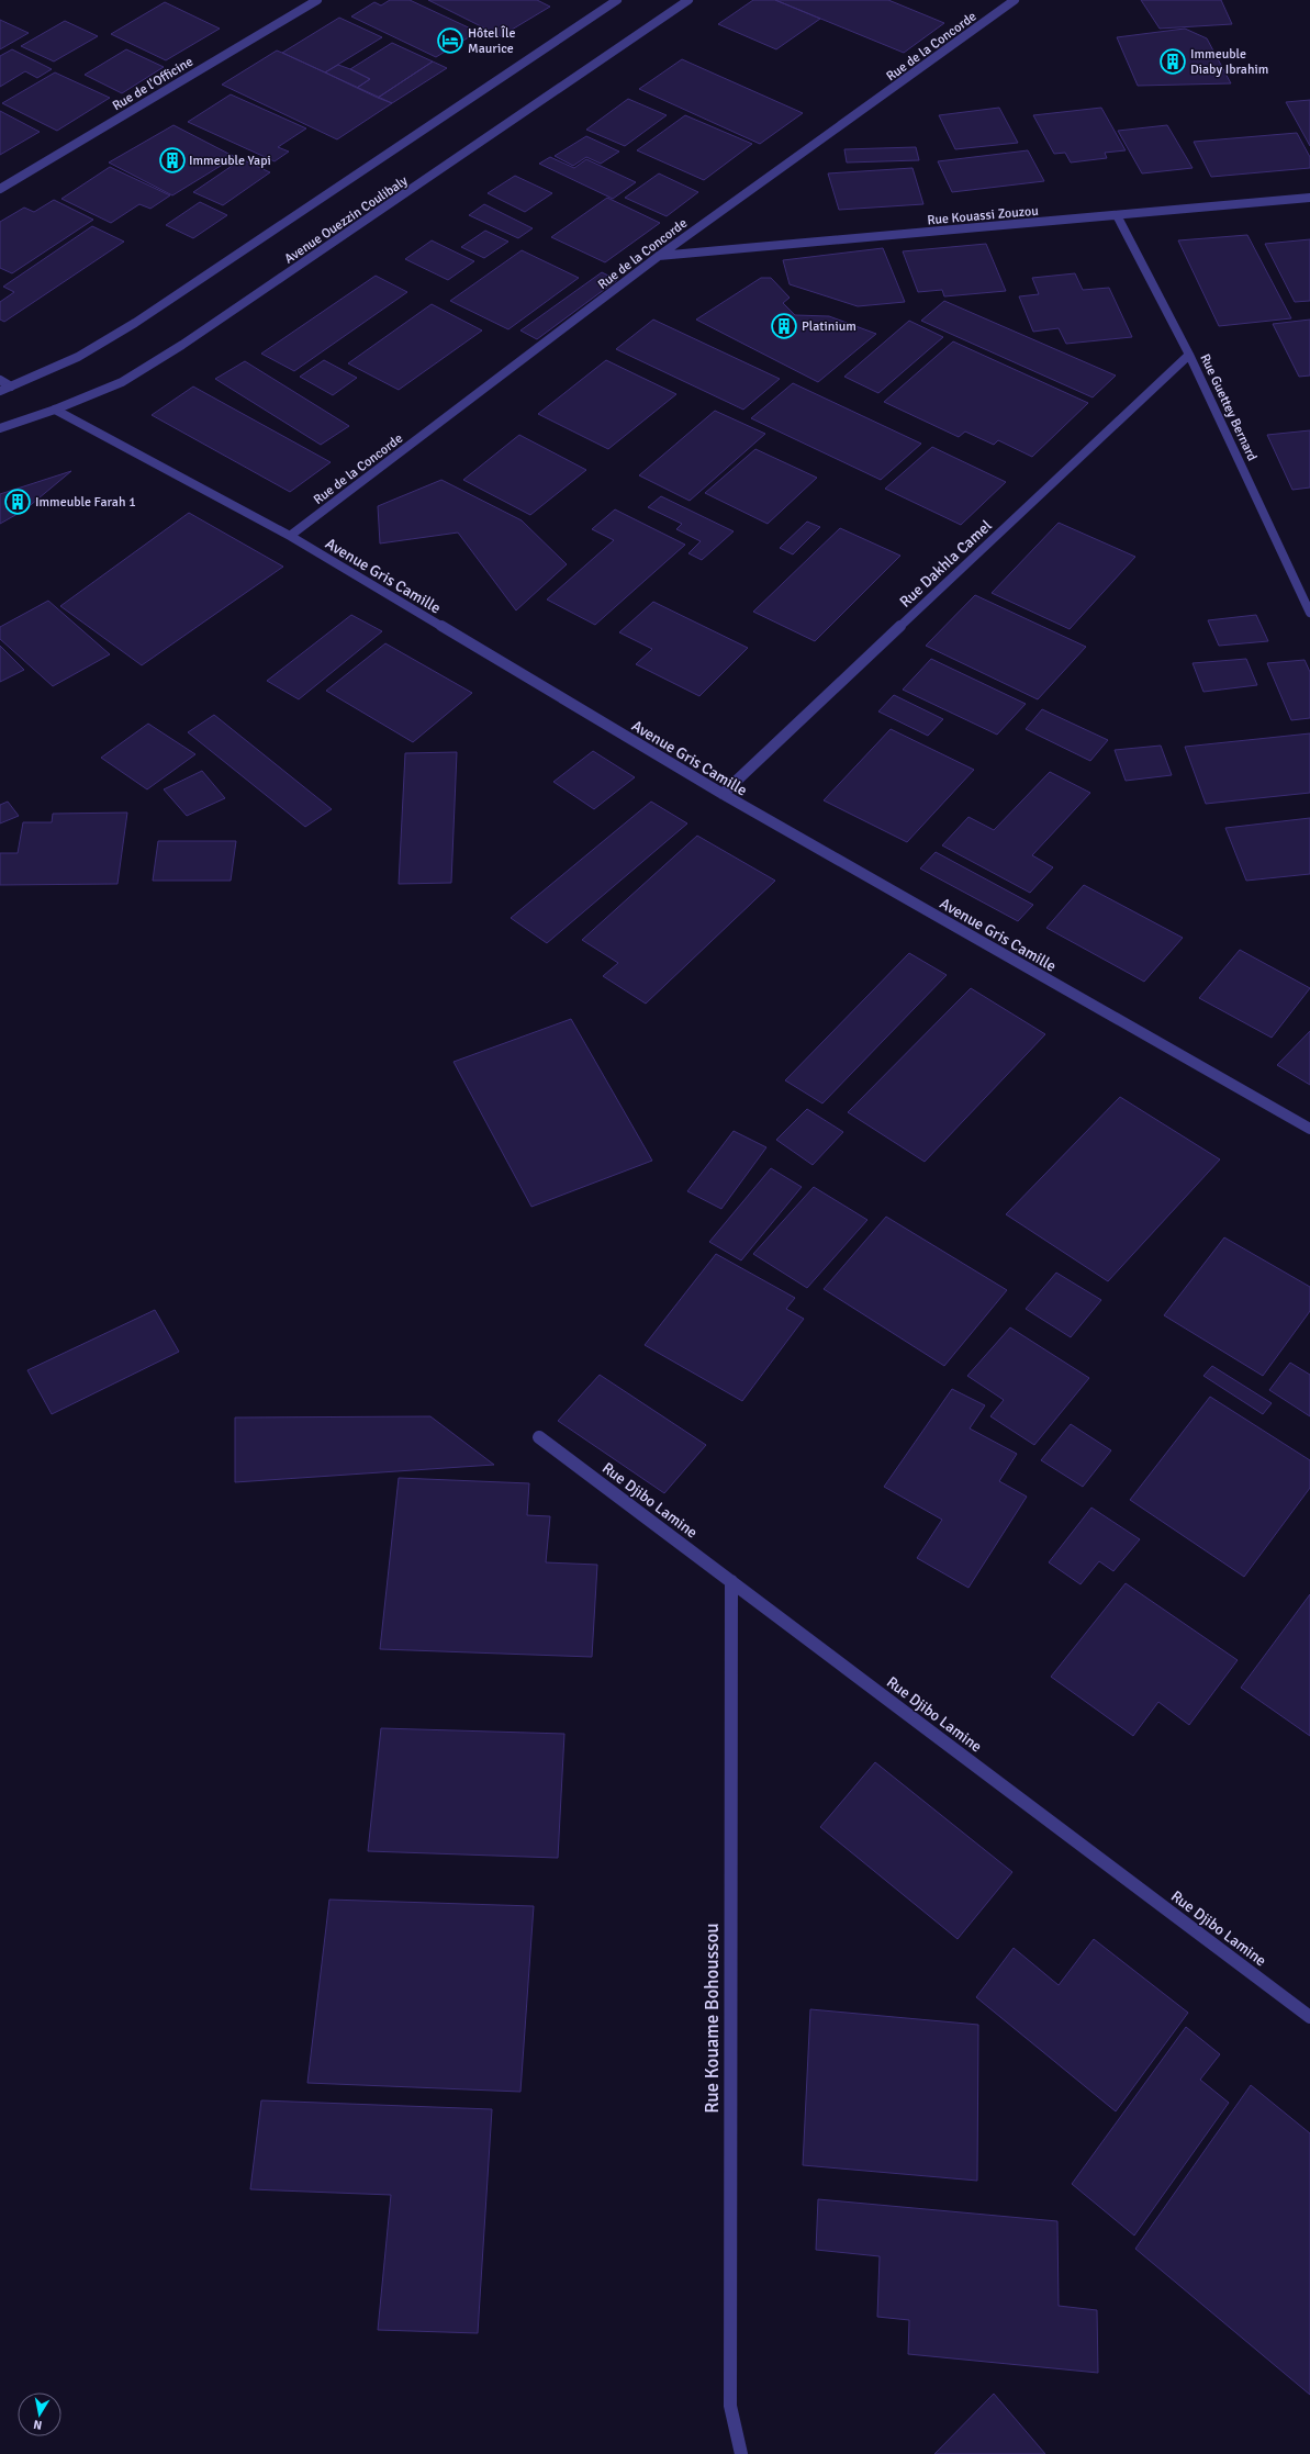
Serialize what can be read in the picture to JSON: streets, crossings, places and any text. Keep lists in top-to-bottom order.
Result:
{
  "streets": {
    "street": [
      "Rue de la Concorde",
      "Rue de l'Officine",
      "Rue Kouassi Zouzou",
      "Avenue Ouezzin Coulibaly",
      "Rue Guettey Bernard",
      "Rue Dakhla Camel",
      "Avenue Gris Camille",
      "Rue Djibo Lamine",
      "Rue Kouame Bohoussou"
    ]
  },
  "crossings": [
    ["Rue de la Concorde", "Rue Kouassi Zouzou"],
    ["Rue de la Concorde", "Avenue Gris Camille"],
    ["Rue Kouassi Zouzou", "Rue Guettey Bernard"],
    ["Avenue Ouezzin Coulibaly", "Avenue Gris Camille"],
    ["Rue Guettey Bernard", "Rue Dakhla Camel"],
    ["Rue Dakhla Camel", "Avenue Gris Camille"],
    ["Rue Djibo Lamine", "Rue Kouame Bohoussou"]
  ],
  "places": {
    "hotel": ["Hôtel Île Maurice"],
    "building": [
      "Immeuble Diaby Ibrahim",
      "Immeuble Yapi",
      "Platinium",
      "Immeuble Farah 1"
    ]
  },
  "north": "bottom"
}
